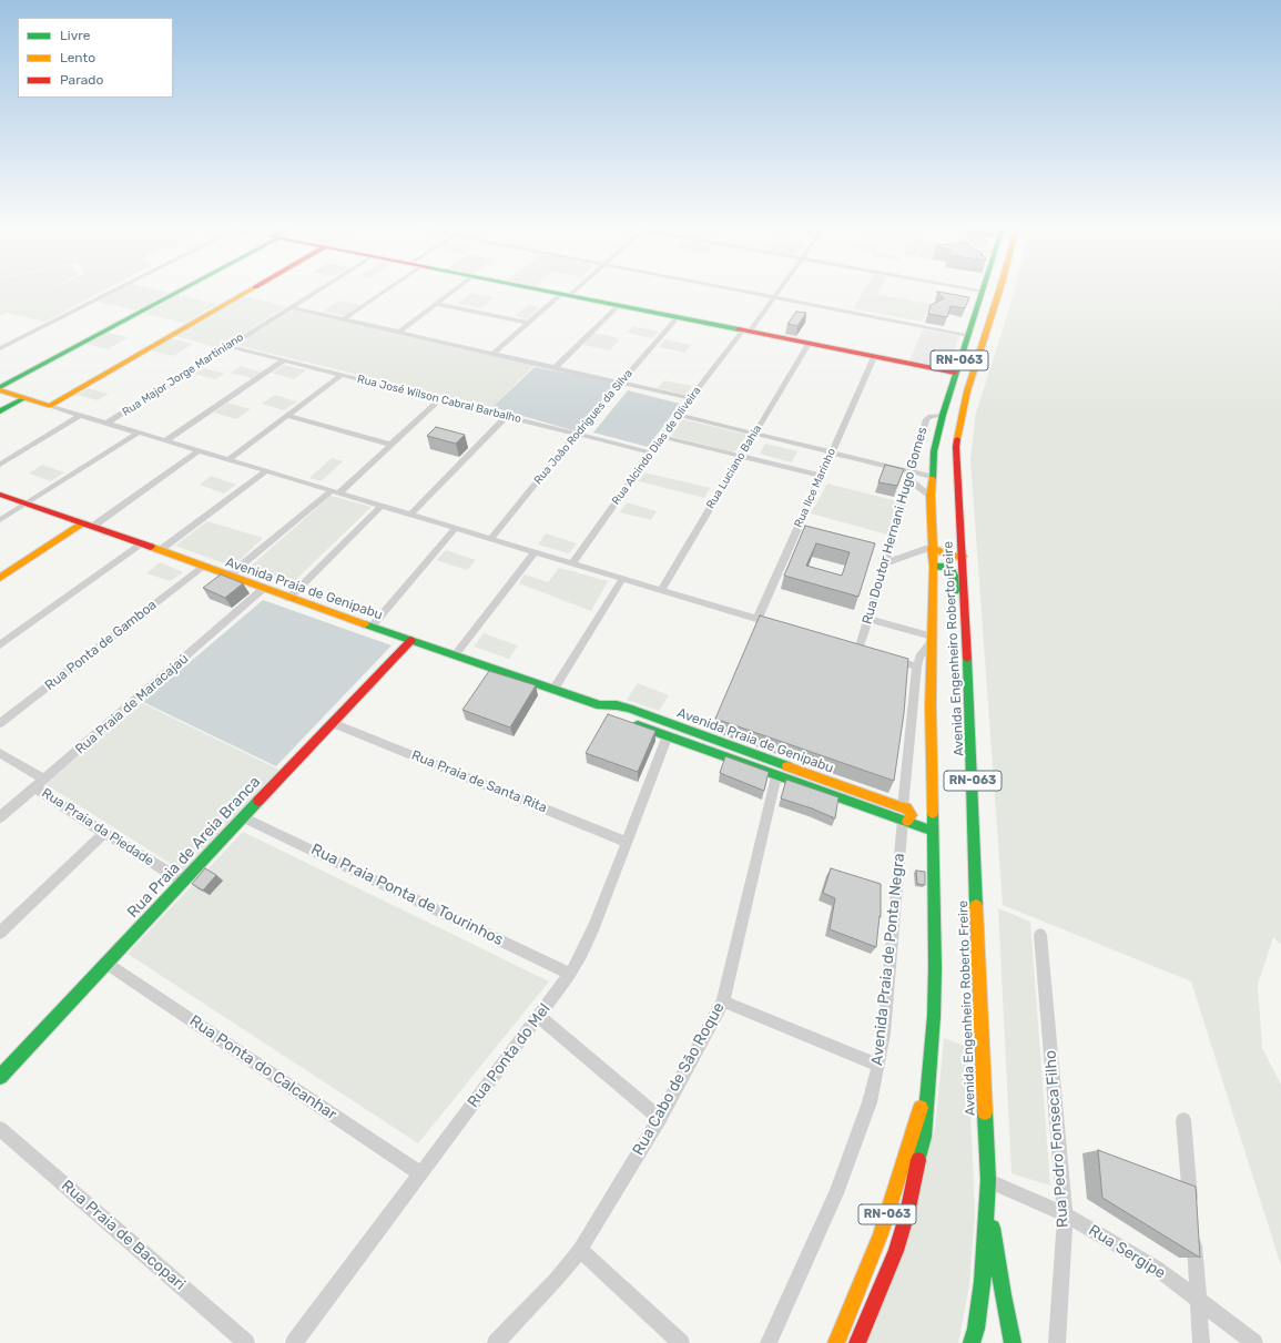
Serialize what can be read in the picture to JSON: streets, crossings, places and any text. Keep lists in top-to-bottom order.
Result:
{
  "streets": {
    "main road": [
      "RN-063",
      "Avenida Praia de Genipabu",
      "Avenida Engenheiro Roberto Freire",
      "Rua Praia de Areia Branca"
    ],
    "street": [
      "Rua Major Jorge Martiniano",
      "Rua José Wilson Cabral Barbalho",
      "Rua João Rodrigues da Silva",
      "Rua Alcindo Dias de Oliveira",
      "Rua Luciano Bahia",
      "Rua Ilce Marinho",
      "Rua Doutor Hernani Hugo Gomes",
      "Rua Ponta de Gamboa",
      "Rua Praia de Maracajaú",
      "Rua Praia de Santa Rita",
      "Rua Praia da Piedade",
      "Rua Praia Ponta de Tourinhos",
      "Avenida Praia de Ponta Negra",
      "Rua Ponta do Mel",
      "Rua Ponta do Calcanhar",
      "Rua Cabo de São Roque",
      "Rua Pedro Fonseca Filho",
      "Rua Praia de Bacopari",
      "Rua Sergipe"
    ]
  },
  "crossings": [
    ["Rua Major Jorge Martiniano", "Rua José Wilson Cabral Barbalho"],
    ["Rua José Wilson Cabral Barbalho", "Rua João Rodrigues da Silva"],
    ["Rua José Wilson Cabral Barbalho", "Rua Alcindo Dias de Oliveira"],
    ["Rua Doutor Hernani Hugo Gomes", "Avenida Engenheiro Roberto Freire"],
    ["Avenida Praia de Genipabu", "Rua Ponta de Gamboa"],
    ["Avenida Praia de Genipabu", "Avenida Engenheiro Roberto Freire"],
    ["Avenida Praia de Genipabu", "Rua Praia de Maracajaú"],
    ["Avenida Praia de Genipabu", "Rua Praia de Areia Branca"],
    ["Avenida Praia de Genipabu", "Avenida Praia de Ponta Negra"],
    ["Avenida Praia de Genipabu", "Rua Ponta do Mel"],
    ["Avenida Praia de Genipabu", "Rua Cabo de São Roque"],
    ["Avenida Engenheiro Roberto Freire", "Rua Sergipe"],
    ["Rua Praia de Maracajaú", "Rua Praia da Piedade"],
    ["Rua Praia de Santa Rita", "Rua Praia de Areia Branca"],
    ["Rua Praia de Santa Rita", "Rua Ponta do Mel"],
    ["Rua Praia da Piedade", "Rua Praia de Areia Branca"],
    ["Rua Praia de Areia Branca", "Rua Praia Ponta de Tourinhos"],
    ["Rua Praia de Areia Branca", "Rua Ponta do Calcanhar"],
    ["Rua Praia Ponta de Tourinhos", "Rua Ponta do Mel"],
    ["Rua Ponta do Mel", "Rua Ponta do Calcanhar"],
    ["Rua Pedro Fonseca Filho", "Rua Sergipe"]
  ],
  "legend": ["Livre", "Lento", "Parado"]
}
